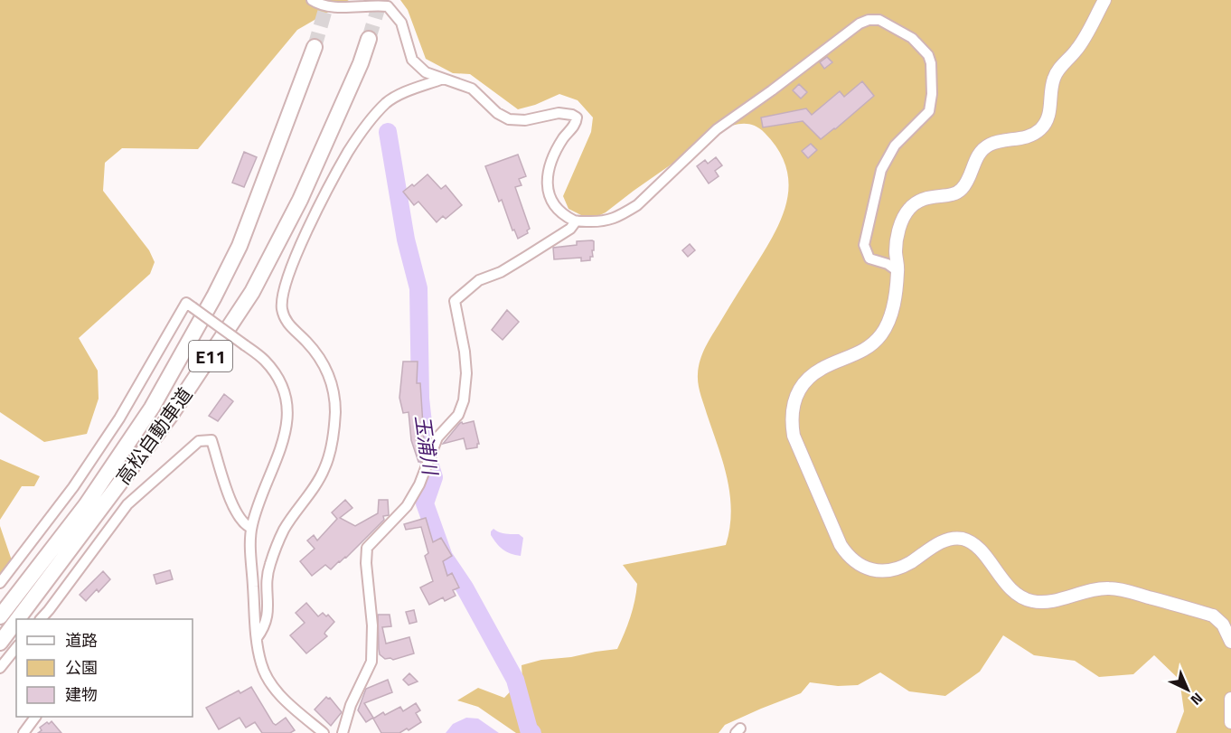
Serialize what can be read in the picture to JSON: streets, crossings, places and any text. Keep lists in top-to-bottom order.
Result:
{
  "streets": {
    "highway": ["E11", "高松自動車道"]
  },
  "water": ["玉浦川"],
  "legend": ["道路", "公園", "建物"],
  "north": "bottom right"
}
